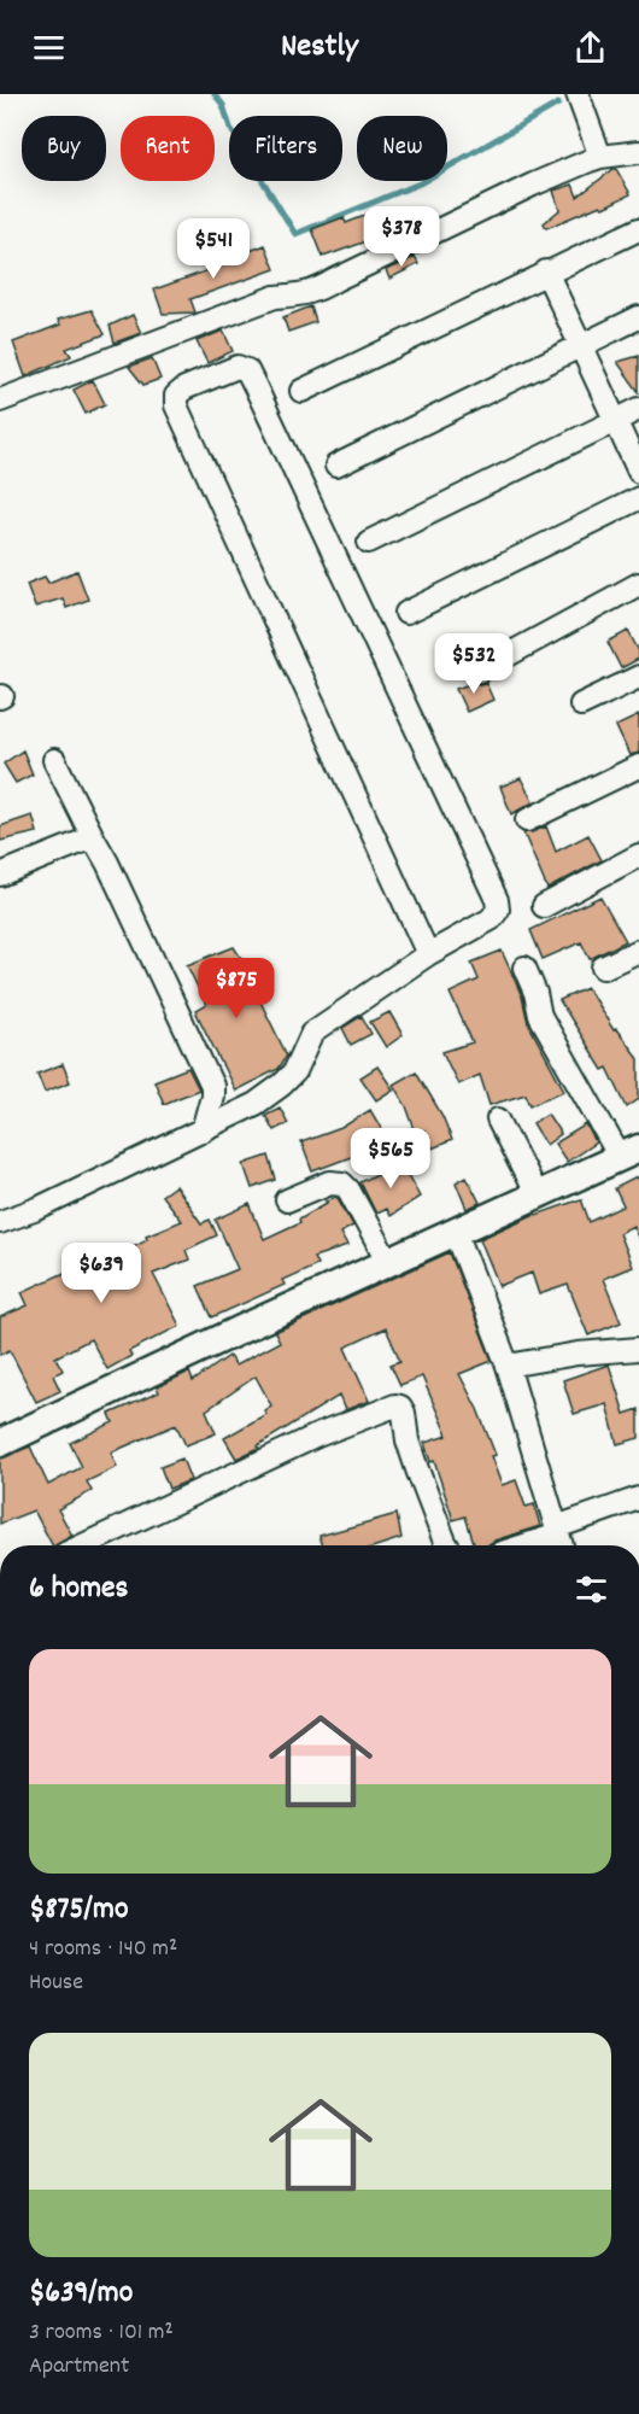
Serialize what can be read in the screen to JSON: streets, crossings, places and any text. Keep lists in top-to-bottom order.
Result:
{
  "page": {
    "header": "Nestly",
    "chip": [
      "Buy",
      "Rent",
      "Filters",
      "New"
    ],
    "price": [
      "$378",
      "$541",
      "$532",
      "$875",
      "$565",
      "$639"
    ],
    "heading": "6 homes",
    "list": [
      {
        "name": "$875/mo",
        "note": "4 rooms · 140 m² · House"
      },
      {
        "name": "$639/mo",
        "note": "3 rooms · 101 m² · Apartment"
      }
    ]
  }
}
